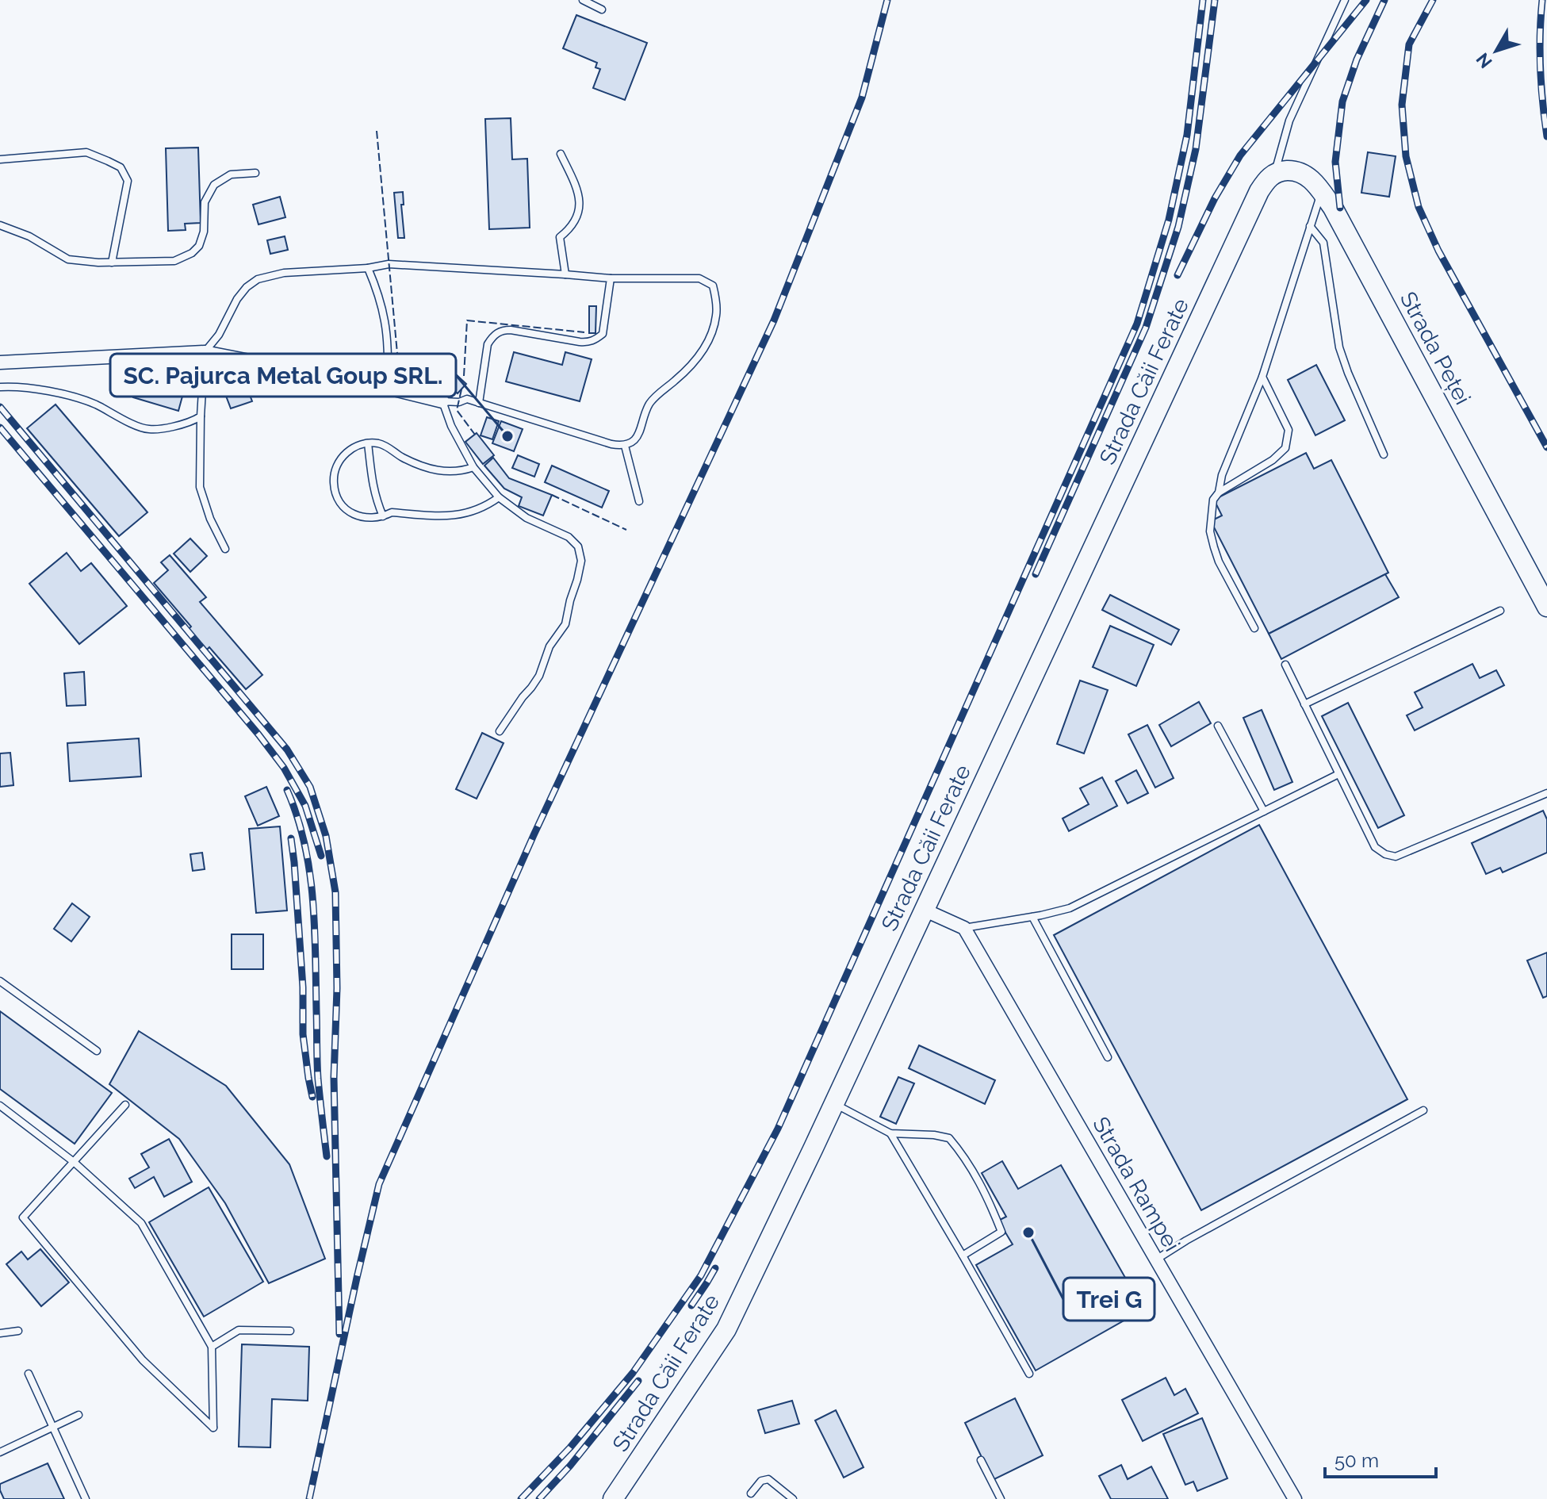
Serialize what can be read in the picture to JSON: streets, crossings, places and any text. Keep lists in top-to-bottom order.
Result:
{
  "streets": {
    "street": ["Strada Peței", "Strada Căii Ferate", "Strada Rampei"]
  },
  "crossings": [
    ["Strada Peței", "Strada Căii Ferate"]
  ],
  "places": ["SC. Pajurca Metal Goup SRL.", "Trei G"],
  "scale_bar": "50 m",
  "north": "bottom left"
}
